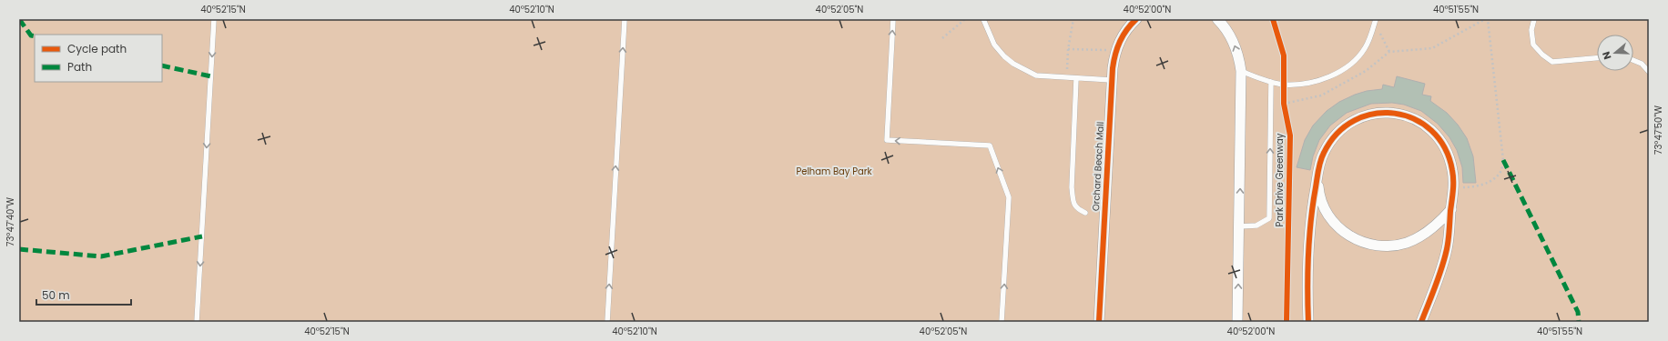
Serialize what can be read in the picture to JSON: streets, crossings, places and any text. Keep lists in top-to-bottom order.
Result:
{
  "streets": {
    "street": ["Orchard Beach Mall"],
    "cycle path": ["Park Drive Greenway"]
  },
  "parks": ["Pelham Bay Park"],
  "legend": ["Cycle path", "Path"],
  "scale_bar": "50 m",
  "north": "left",
  "coordinates": [
    "40°52'15\"N",
    "40°52'10\"N",
    "40°52'05\"N",
    "40°52'00\"N",
    "40°51'55\"N",
    "73°47'50\"W",
    "73°47'40\"W"
  ]
}
